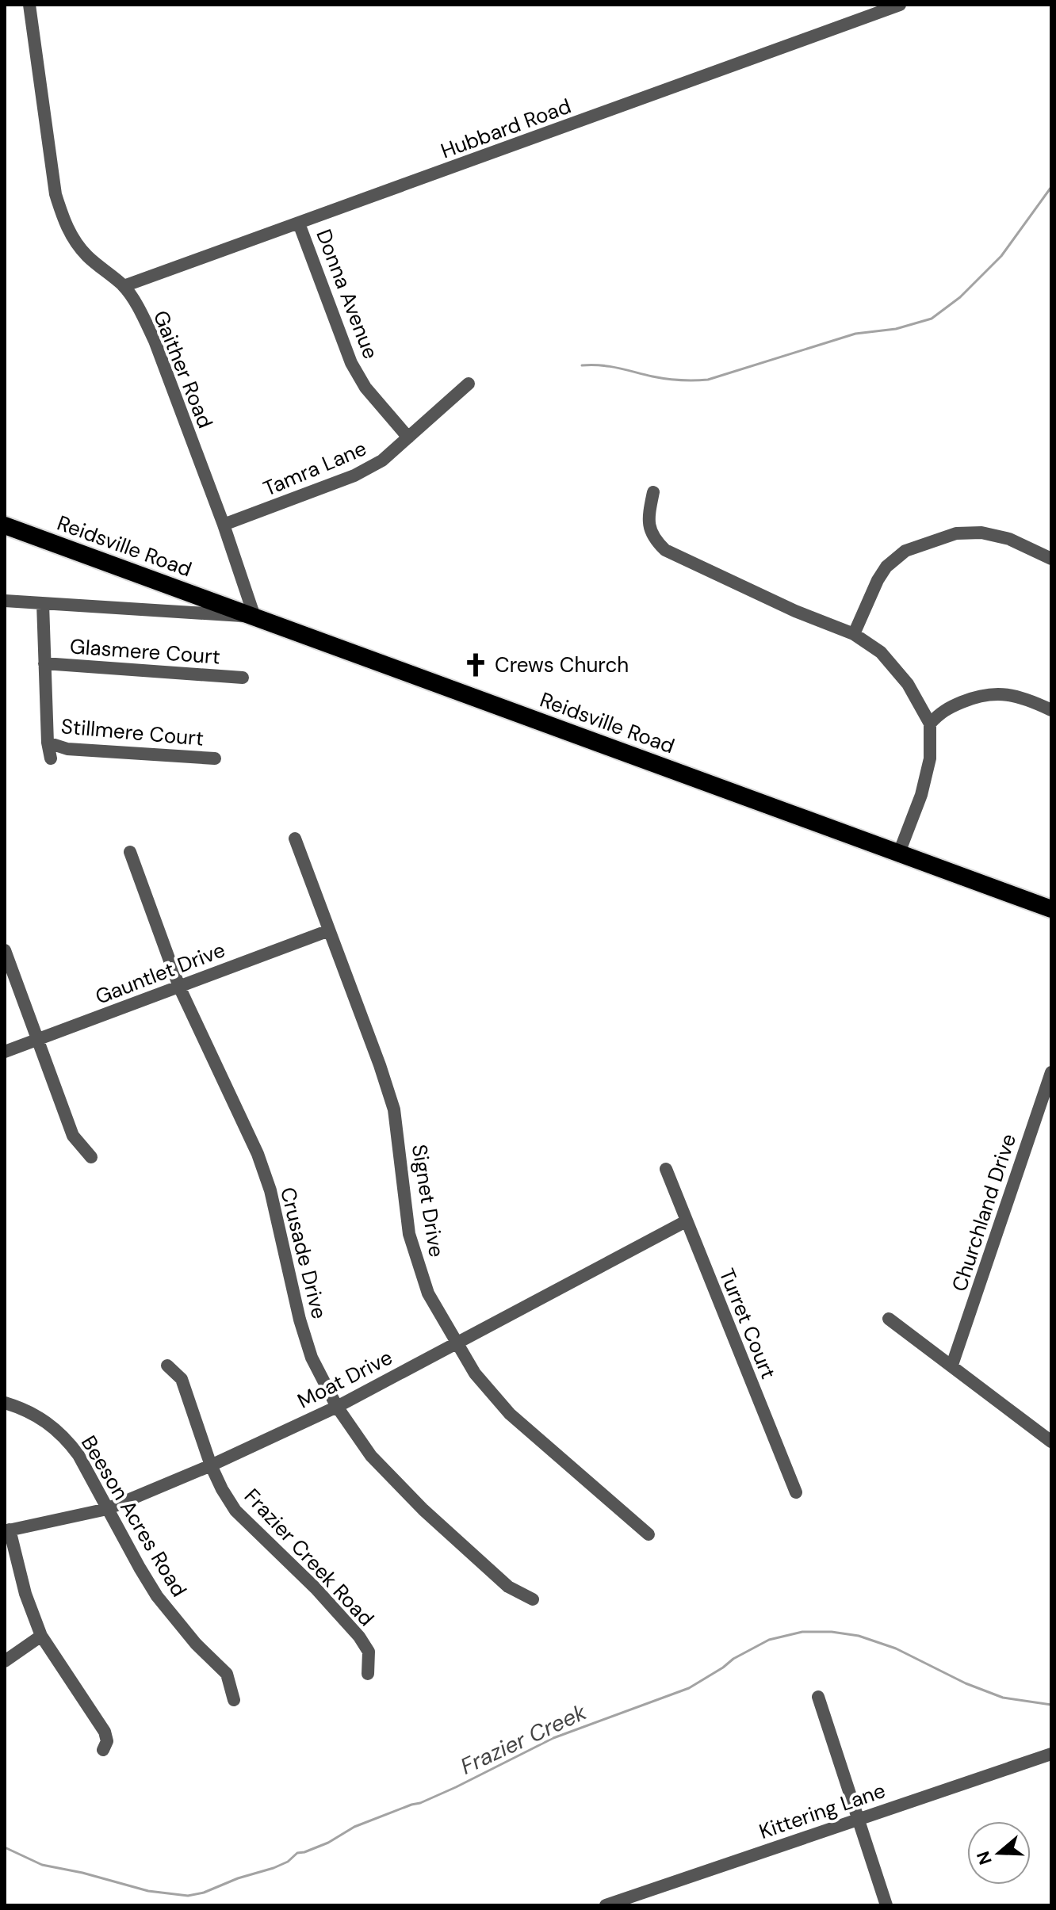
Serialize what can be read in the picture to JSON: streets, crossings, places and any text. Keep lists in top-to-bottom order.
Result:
{
  "streets": {
    "highway": ["Reidsville Road"],
    "street": [
      "Hubbard Road",
      "Donna Avenue",
      "Gaither Road",
      "Tamra Lane",
      "Glasmere Court",
      "Stillmere Court",
      "Gauntlet Drive",
      "Signet Drive",
      "Churchland Drive",
      "Crusade Drive",
      "Turret Court",
      "Moat Drive",
      "Beeson Acres Road",
      "Frazier Creek Road",
      "Kittering Lane"
    ]
  },
  "crossings": [
    ["Hubbard Road", "Donna Avenue"],
    ["Hubbard Road", "Gaither Road"],
    ["Donna Avenue", "Tamra Lane"],
    ["Gaither Road", "Tamra Lane"],
    ["Gaither Road", "Reidsville Road"],
    ["Gauntlet Drive", "Signet Drive"],
    ["Gauntlet Drive", "Crusade Drive"],
    ["Signet Drive", "Moat Drive"],
    ["Crusade Drive", "Moat Drive"],
    ["Turret Court", "Moat Drive"],
    ["Moat Drive", "Beeson Acres Road"],
    ["Moat Drive", "Frazier Creek Road"]
  ],
  "water": ["Frazier Creek"],
  "places": {
    "church": ["Crews Church"]
  },
  "north": "left"
}
